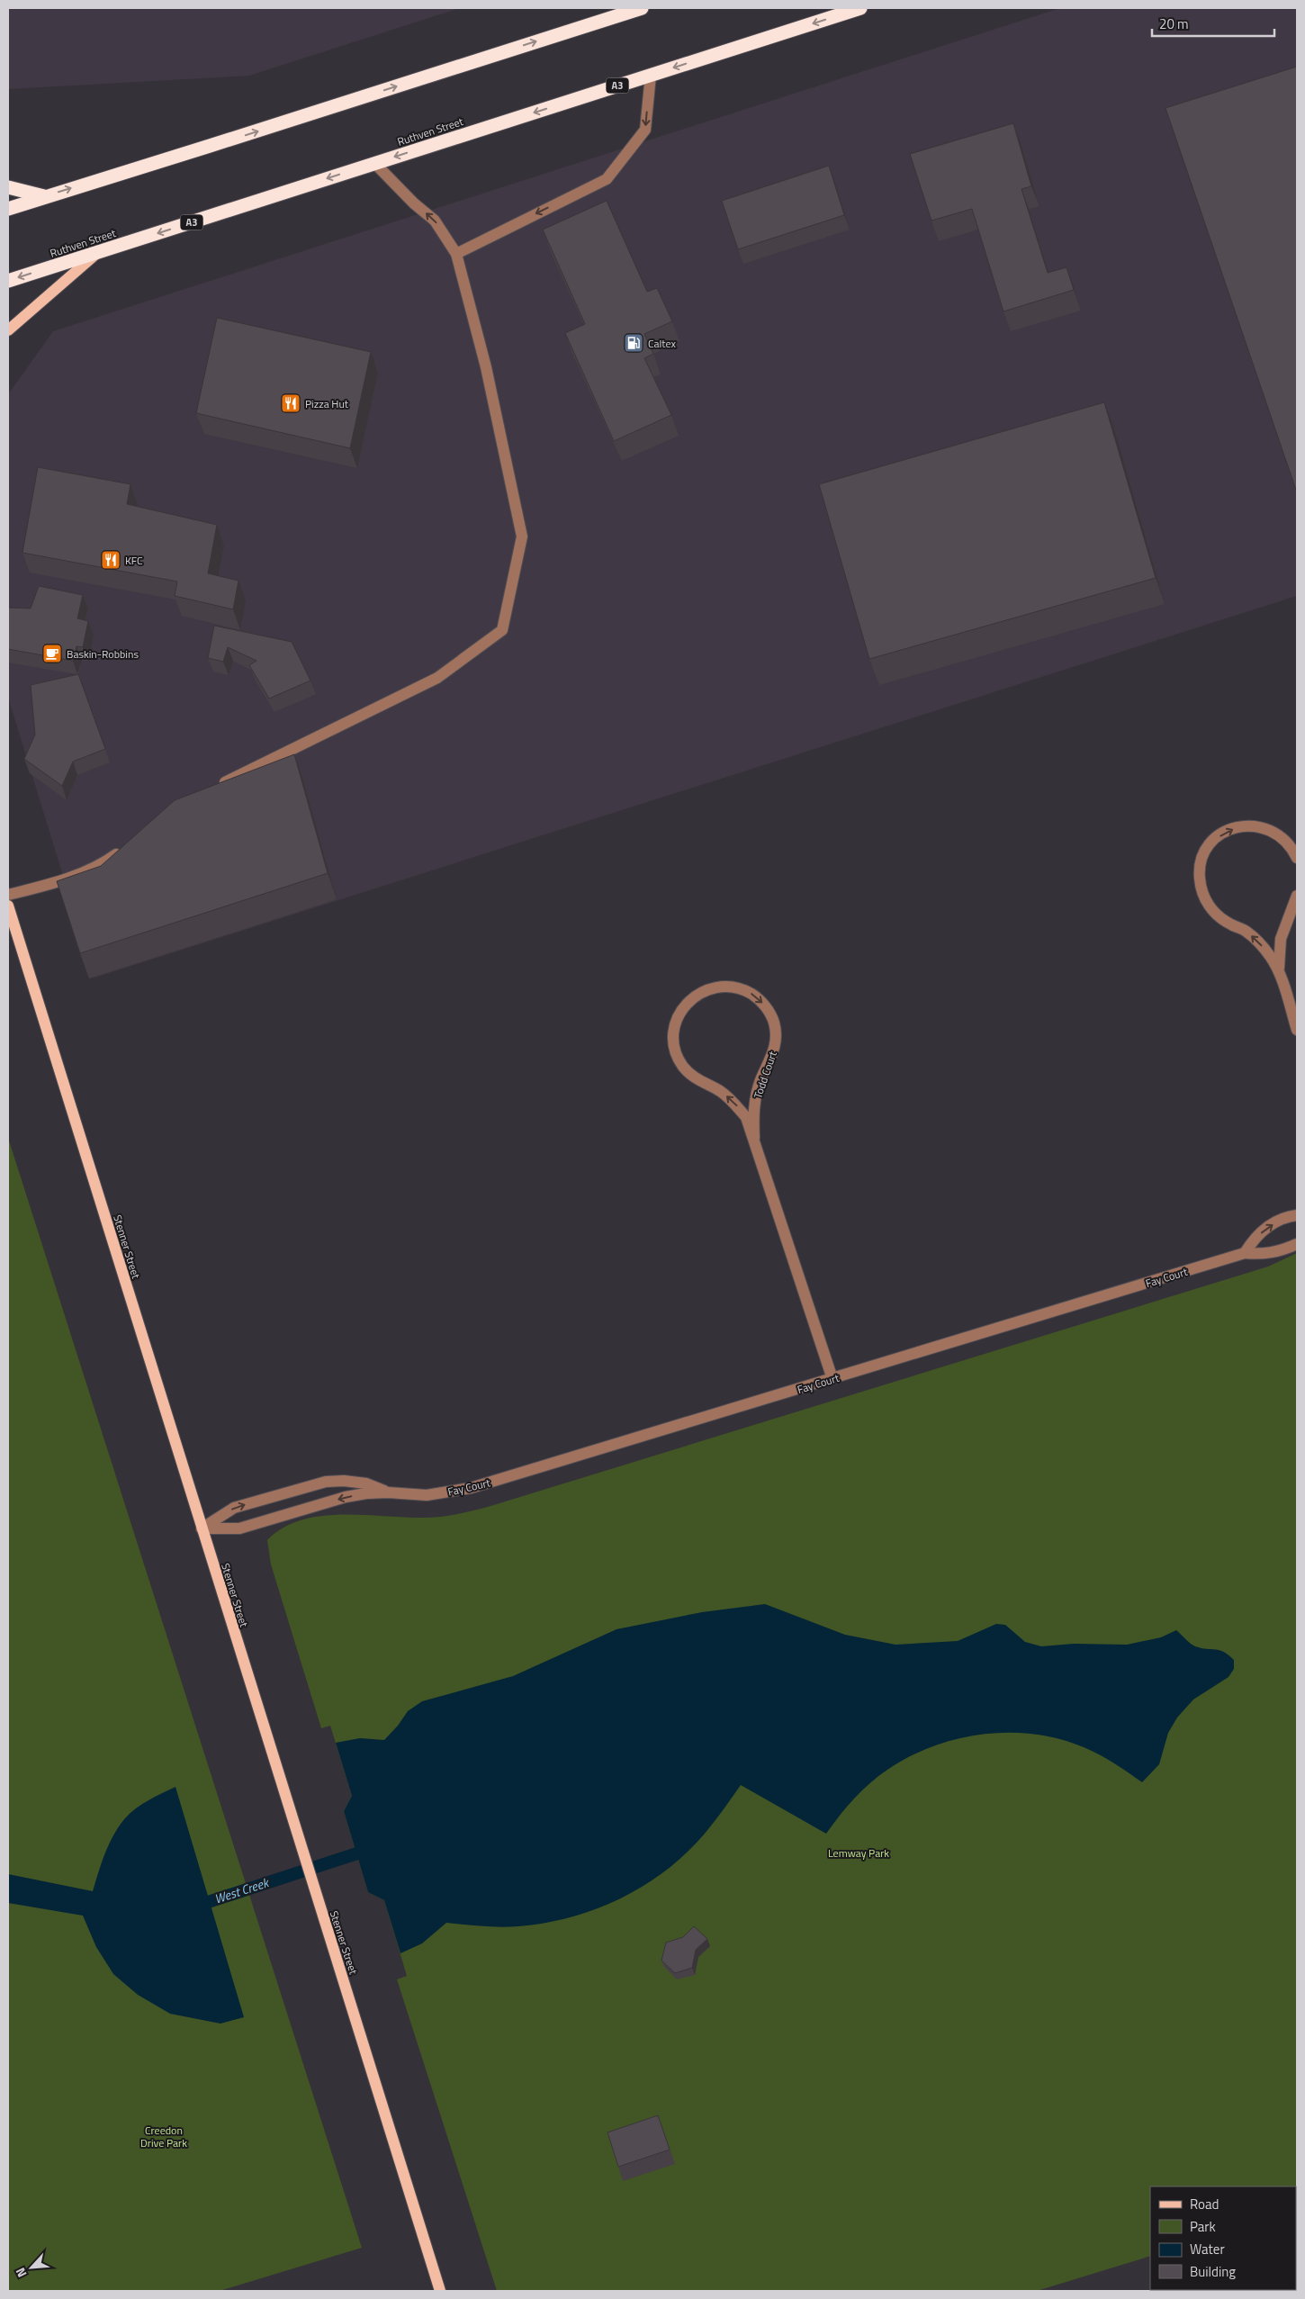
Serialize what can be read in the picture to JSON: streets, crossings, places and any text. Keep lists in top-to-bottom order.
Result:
{
  "streets": {
    "highway": ["A3", "Ruthven Street"],
    "main road": ["Stenner Street"],
    "street": ["Todd Court", "Fay Court"]
  },
  "crossings": [
    ["Todd Court", "Fay Court"],
    ["Stenner Street", "Fay Court"]
  ],
  "water": ["West Creek"],
  "parks": ["Lemway Park", "Creedon Drive Park"],
  "places": {
    "fuel station": ["Caltex"],
    "restaurant": ["Pizza Hut", "KFC"],
    "cafe": ["Baskin-Robbins"]
  },
  "legend": [
    "Road",
    "Park",
    "Water",
    "Building"
  ],
  "scale_bar": "20 m",
  "north": "bottom left"
}
